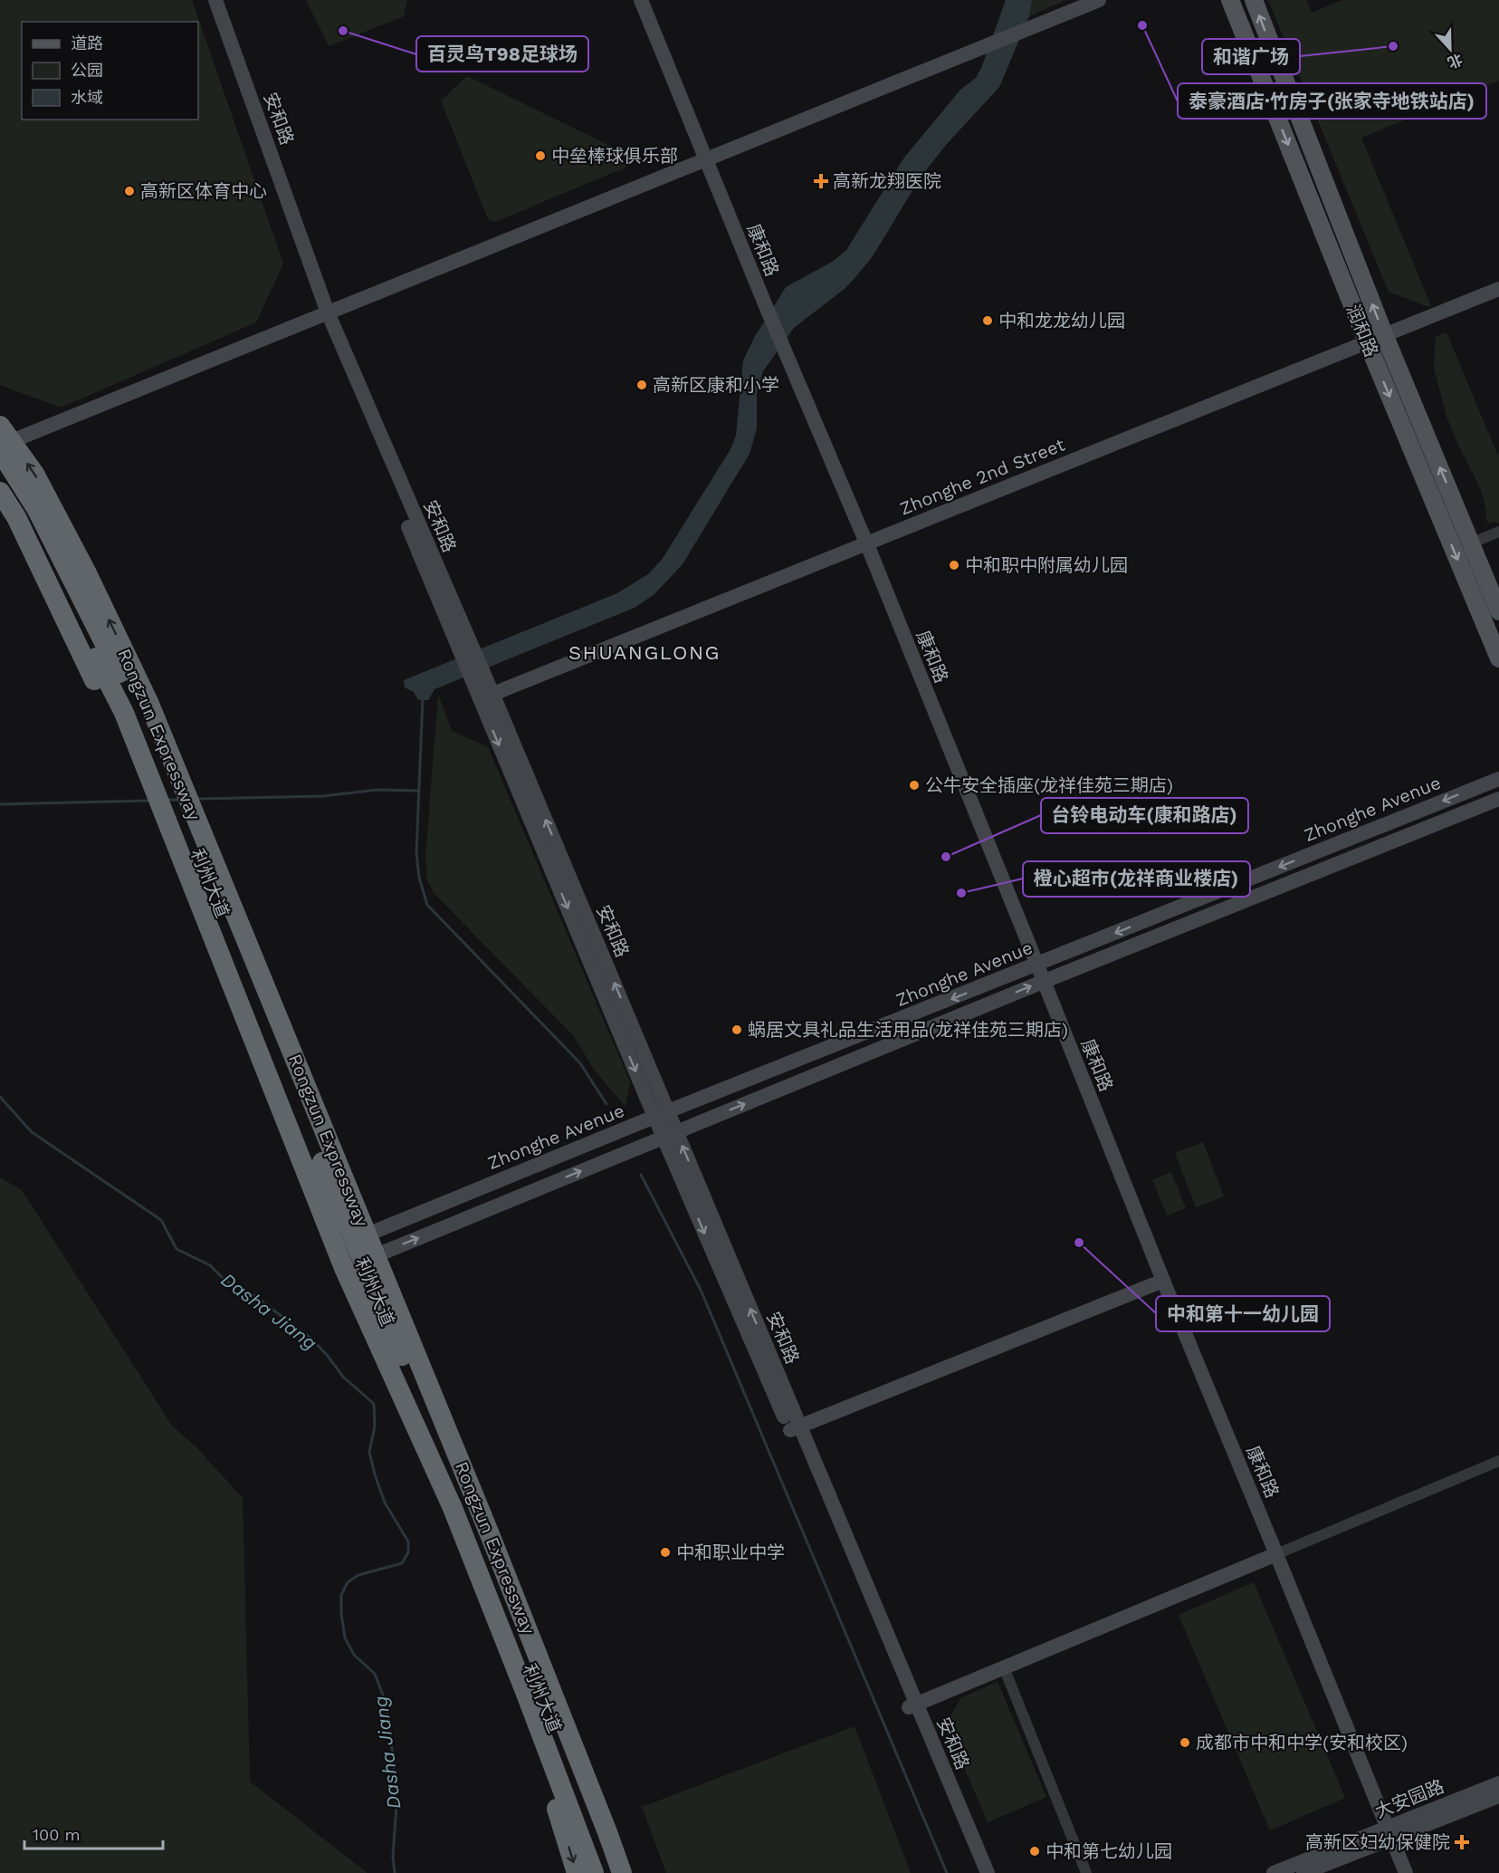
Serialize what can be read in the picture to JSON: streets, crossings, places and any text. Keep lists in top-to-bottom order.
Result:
{
  "streets": {
    "highway": ["Rongzun Expressway", "利州大道"],
    "main road": ["润和路"],
    "street": [
      "安和路",
      "康和路",
      "Zhonghe 2nd Street",
      "Zhonghe Avenue",
      "大安园路"
    ]
  },
  "crossings": [
    ["安和路", "Zhonghe 2nd Street"],
    ["安和路", "Zhonghe Avenue"],
    ["康和路", "Zhonghe 2nd Street"],
    ["康和路", "Zhonghe Avenue"],
    ["康和路", "大安园路"],
    ["润和路", "Zhonghe 2nd Street"],
    ["Zhonghe Avenue", "利州大道"]
  ],
  "districts": ["SHUANGLONG"],
  "water": ["Dasha Jiang"],
  "places": {
    "other": [
      "泰豪酒店·竹房子(张家寺地铁站店)",
      "百灵鸟T98足球场",
      "和谐广场",
      "中垒棒球俱乐部",
      "高新区体育中心",
      "中和龙龙幼儿园",
      "高新区康和小学",
      "中和职中附属幼儿园",
      "公牛安全插座(龙祥佳苑三期店)",
      "台铃电动车(康和路店)",
      "橙心超市(龙祥商业楼店)",
      "蜗居文具礼品生活用品(龙祥佳苑三期店)",
      "中和第十一幼儿园",
      "中和职业中学",
      "成都市中和中学(安和校区)",
      "中和第七幼儿园"
    ],
    "health": ["高新龙翔医院", "高新区妇幼保健院"]
  },
  "legend": ["道路", "公园", "水域"],
  "scale_bar": "100 m",
  "north": "bottom"
}
